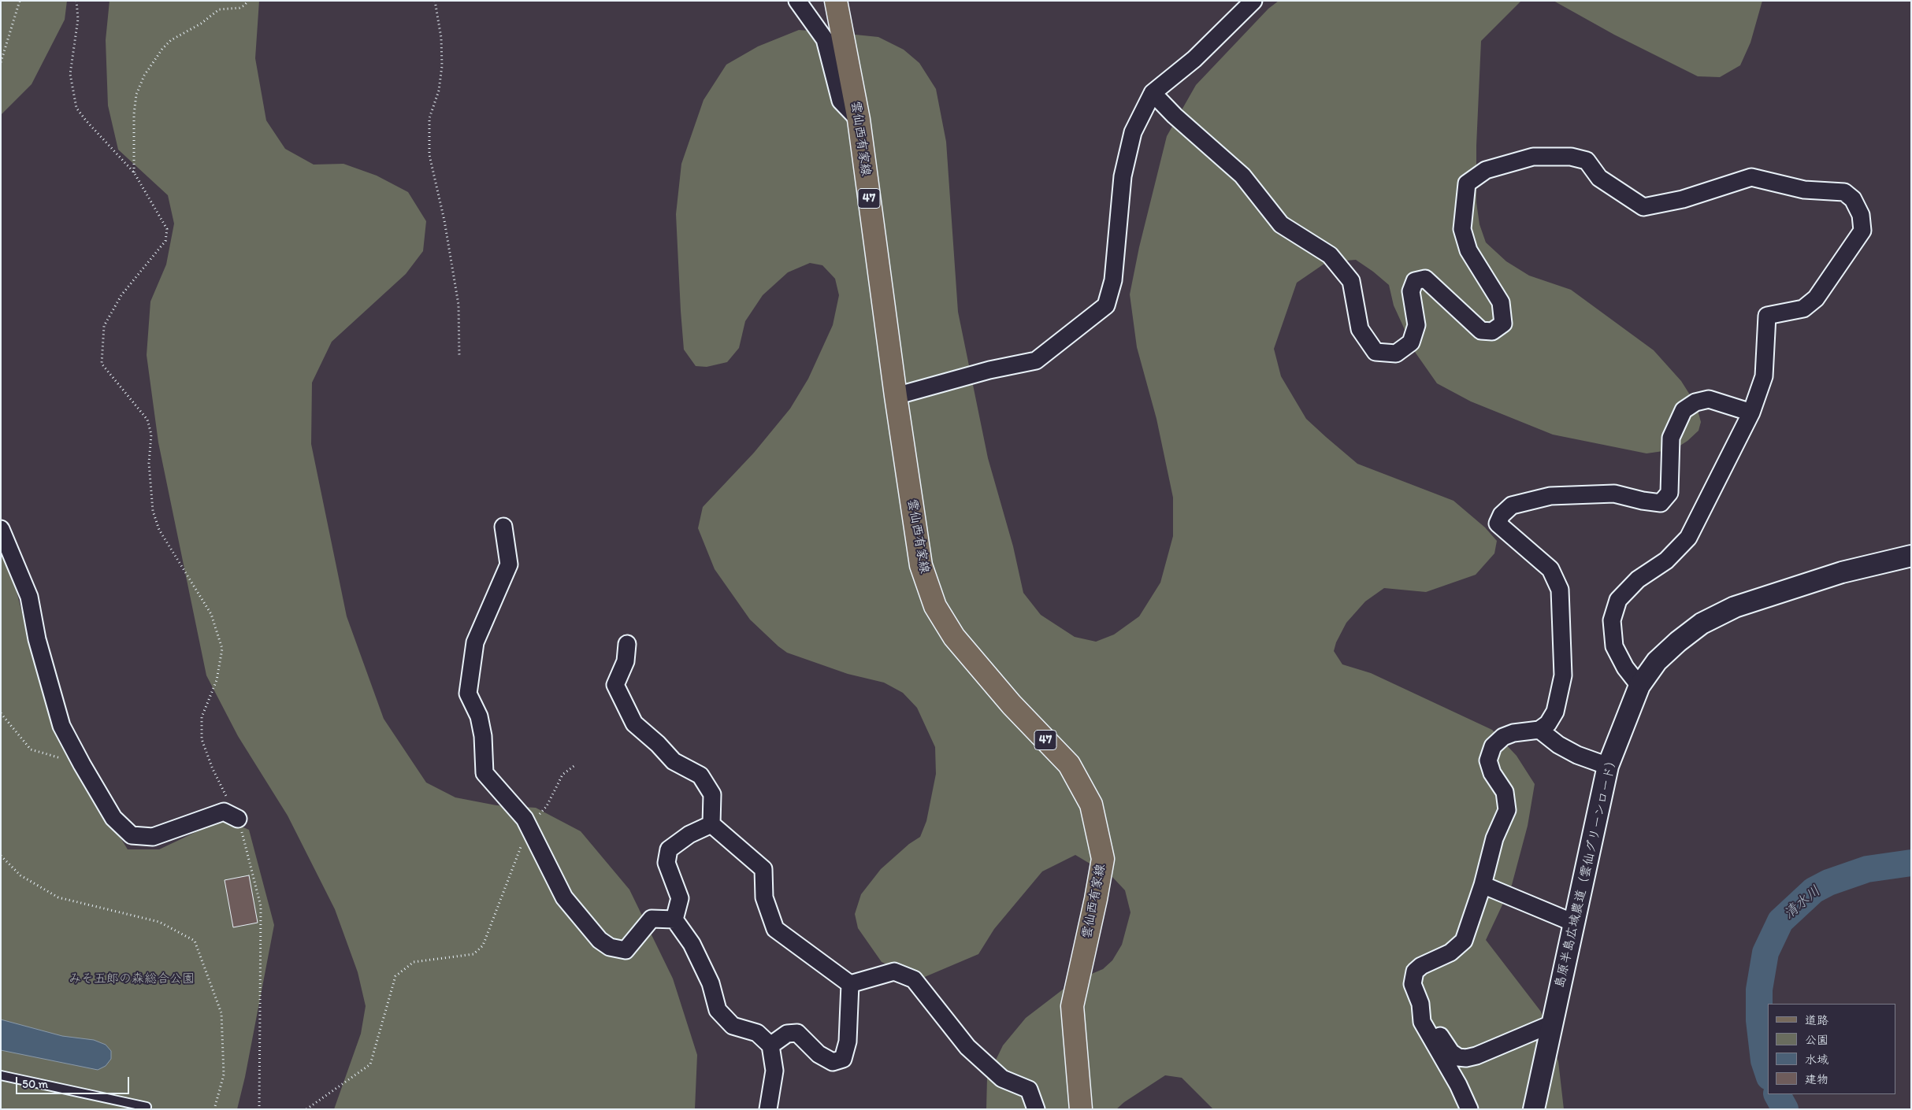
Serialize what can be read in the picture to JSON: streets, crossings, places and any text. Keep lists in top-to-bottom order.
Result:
{
  "streets": {
    "main road": ["雲仙西有家線", "47"],
    "street": ["島原半島広域農道（雲仙グリーンロード）"]
  },
  "water": ["清水川"],
  "parks": ["みそ五郎の森総合公園"],
  "legend": [
    "道路",
    "公園",
    "水域",
    "建物"
  ],
  "scale_bar": "50 m"
}
